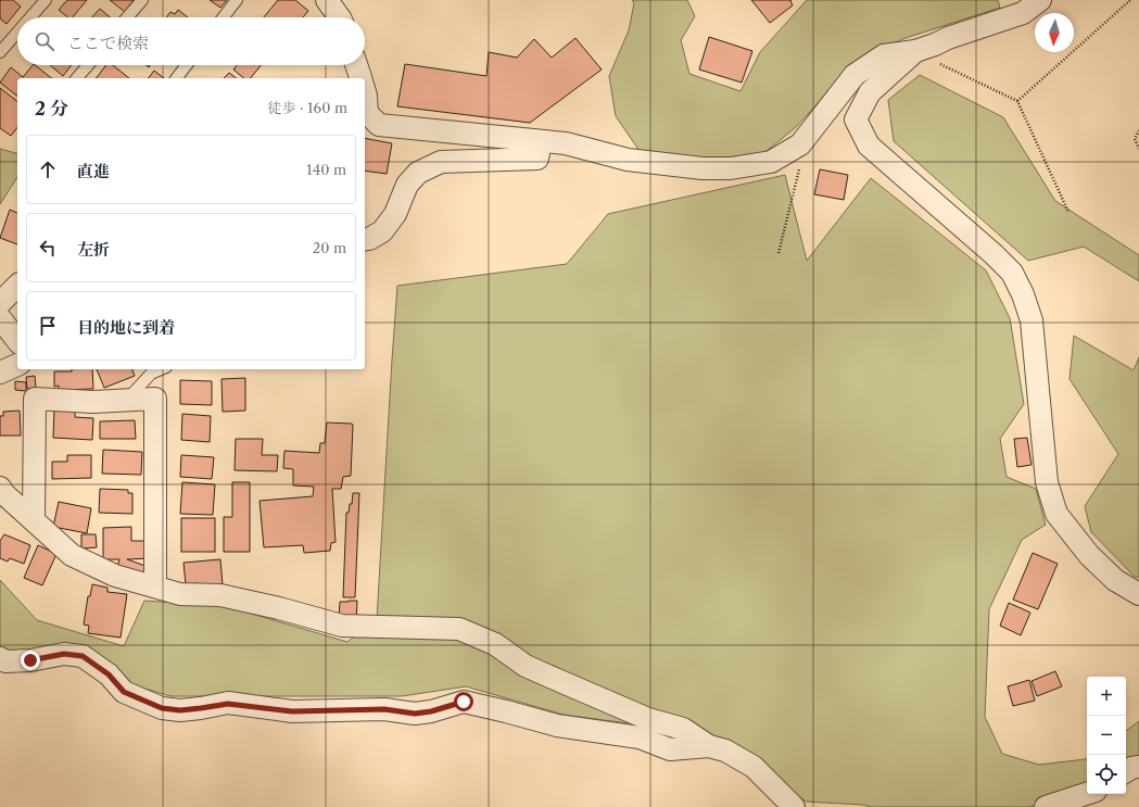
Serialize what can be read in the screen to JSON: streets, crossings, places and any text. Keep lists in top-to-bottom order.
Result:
{
  "north": "bottom",
  "page": {
    "search": "ここで検索",
    "heading": ["2 分", "徒歩 · 160 m"],
    "list": [
      ["直進", "140 m"],
      ["左折", "20 m"],
      "目的地に到着"
    ],
    "map_buttons": ["+", "−"]
  }
}
